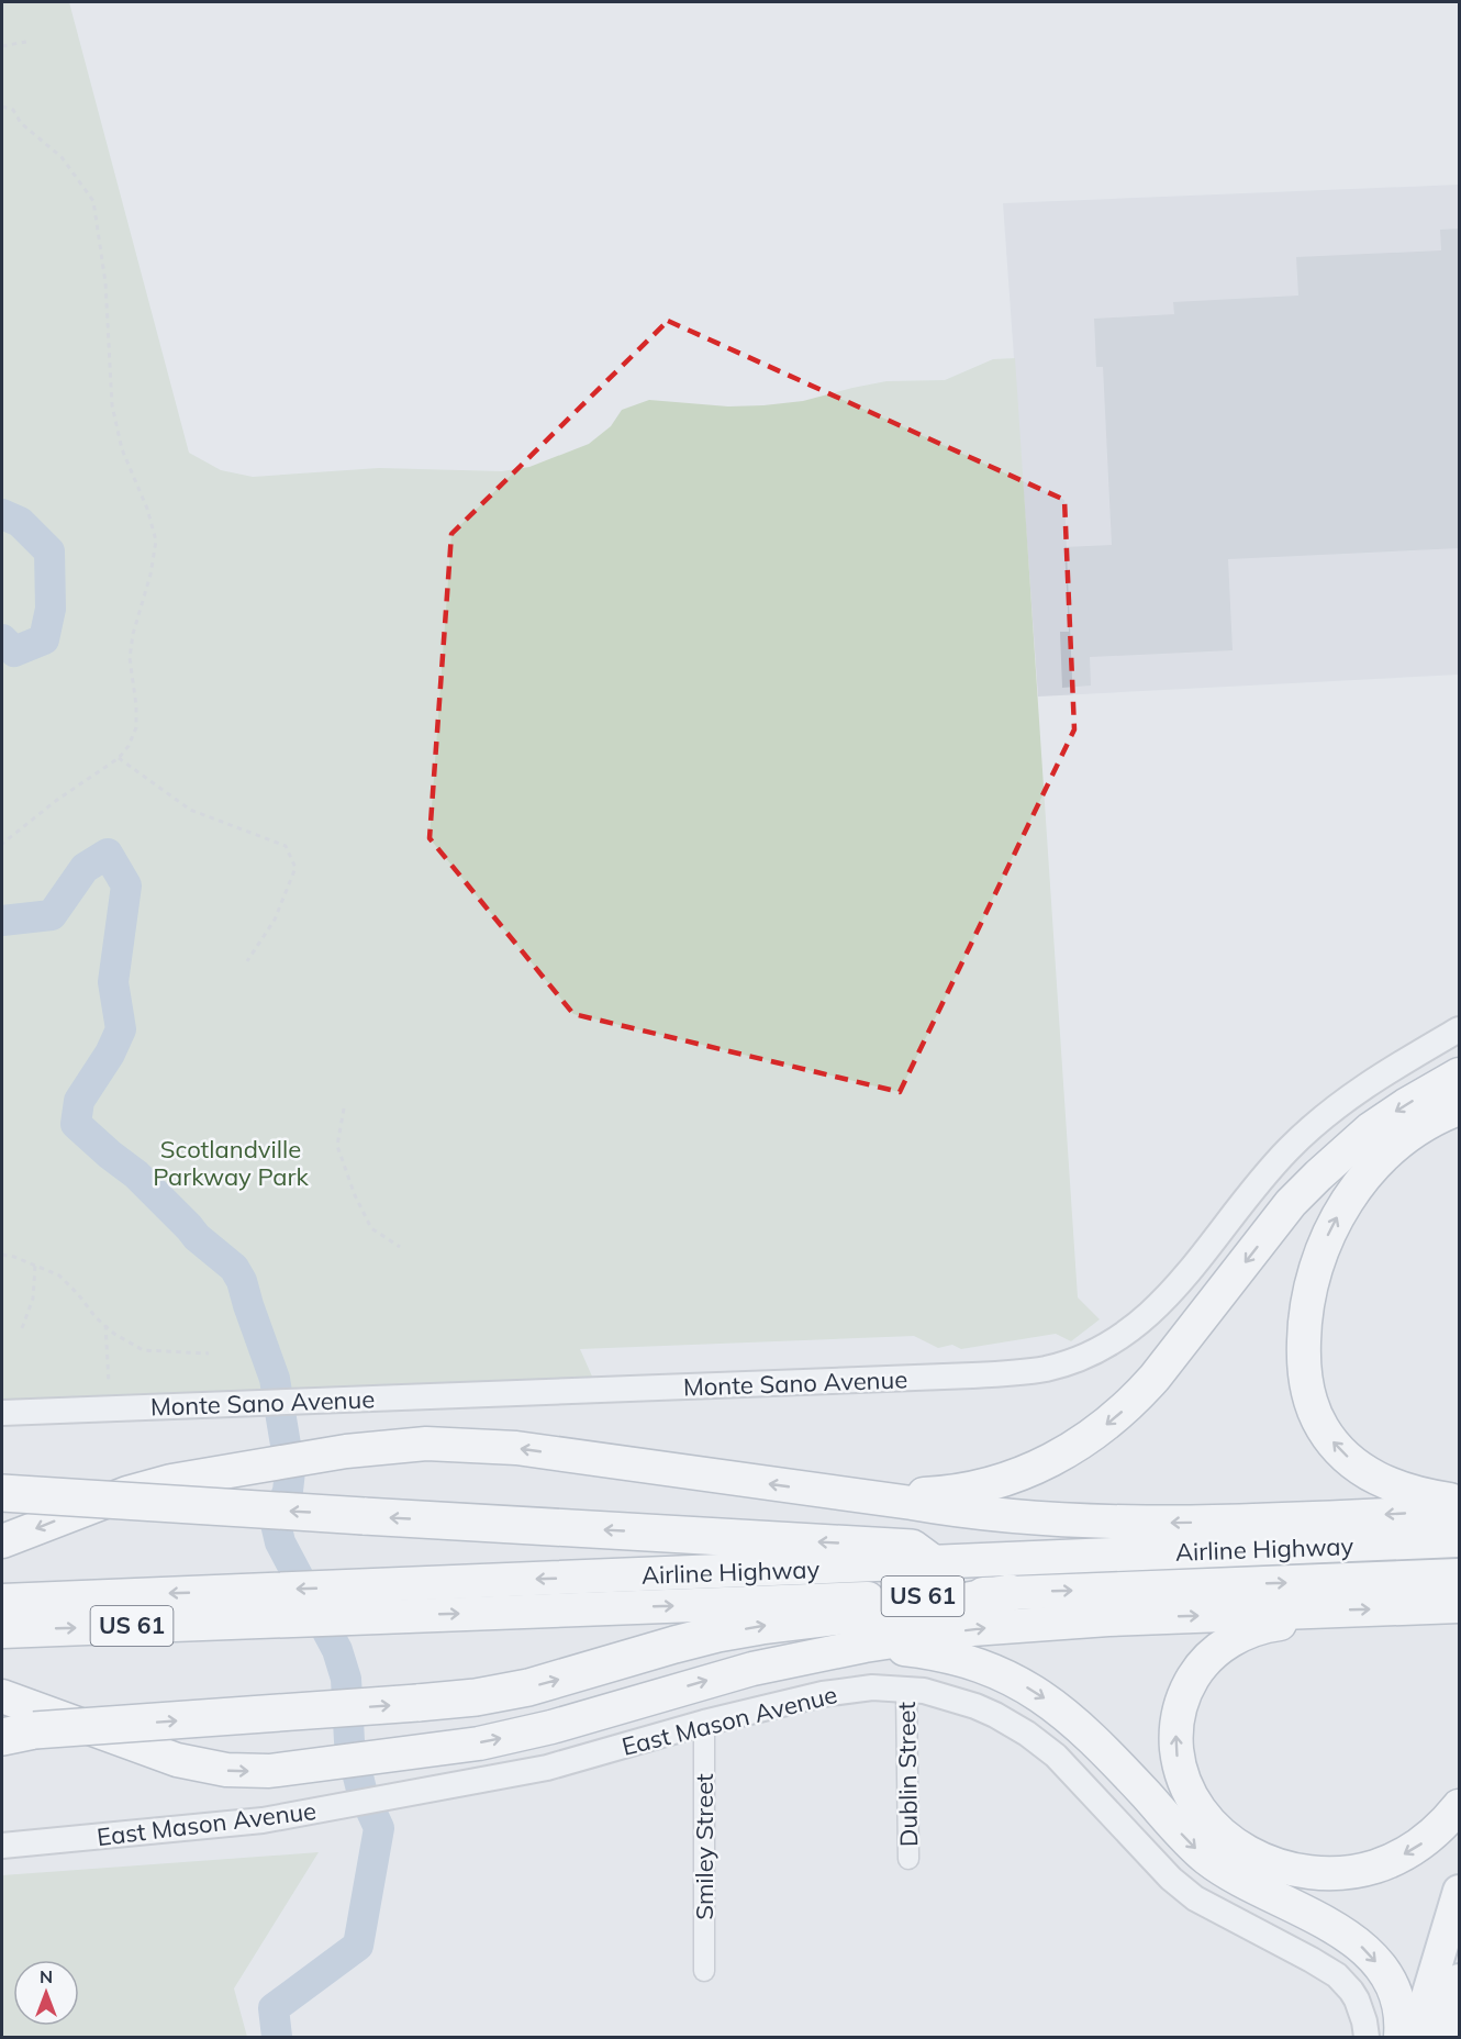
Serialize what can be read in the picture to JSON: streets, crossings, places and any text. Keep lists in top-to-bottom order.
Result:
{
  "streets": {
    "highway": ["Airline Highway", "US 61"],
    "street": [
      "Monte Sano Avenue",
      "East Mason Avenue",
      "Dublin Street",
      "Smiley Street"
    ]
  },
  "crossings": [
    ["East Mason Avenue", "Dublin Street"],
    ["East Mason Avenue", "Smiley Street"]
  ],
  "parks": ["Scotlandville Parkway Park"],
  "north": "top"
}
